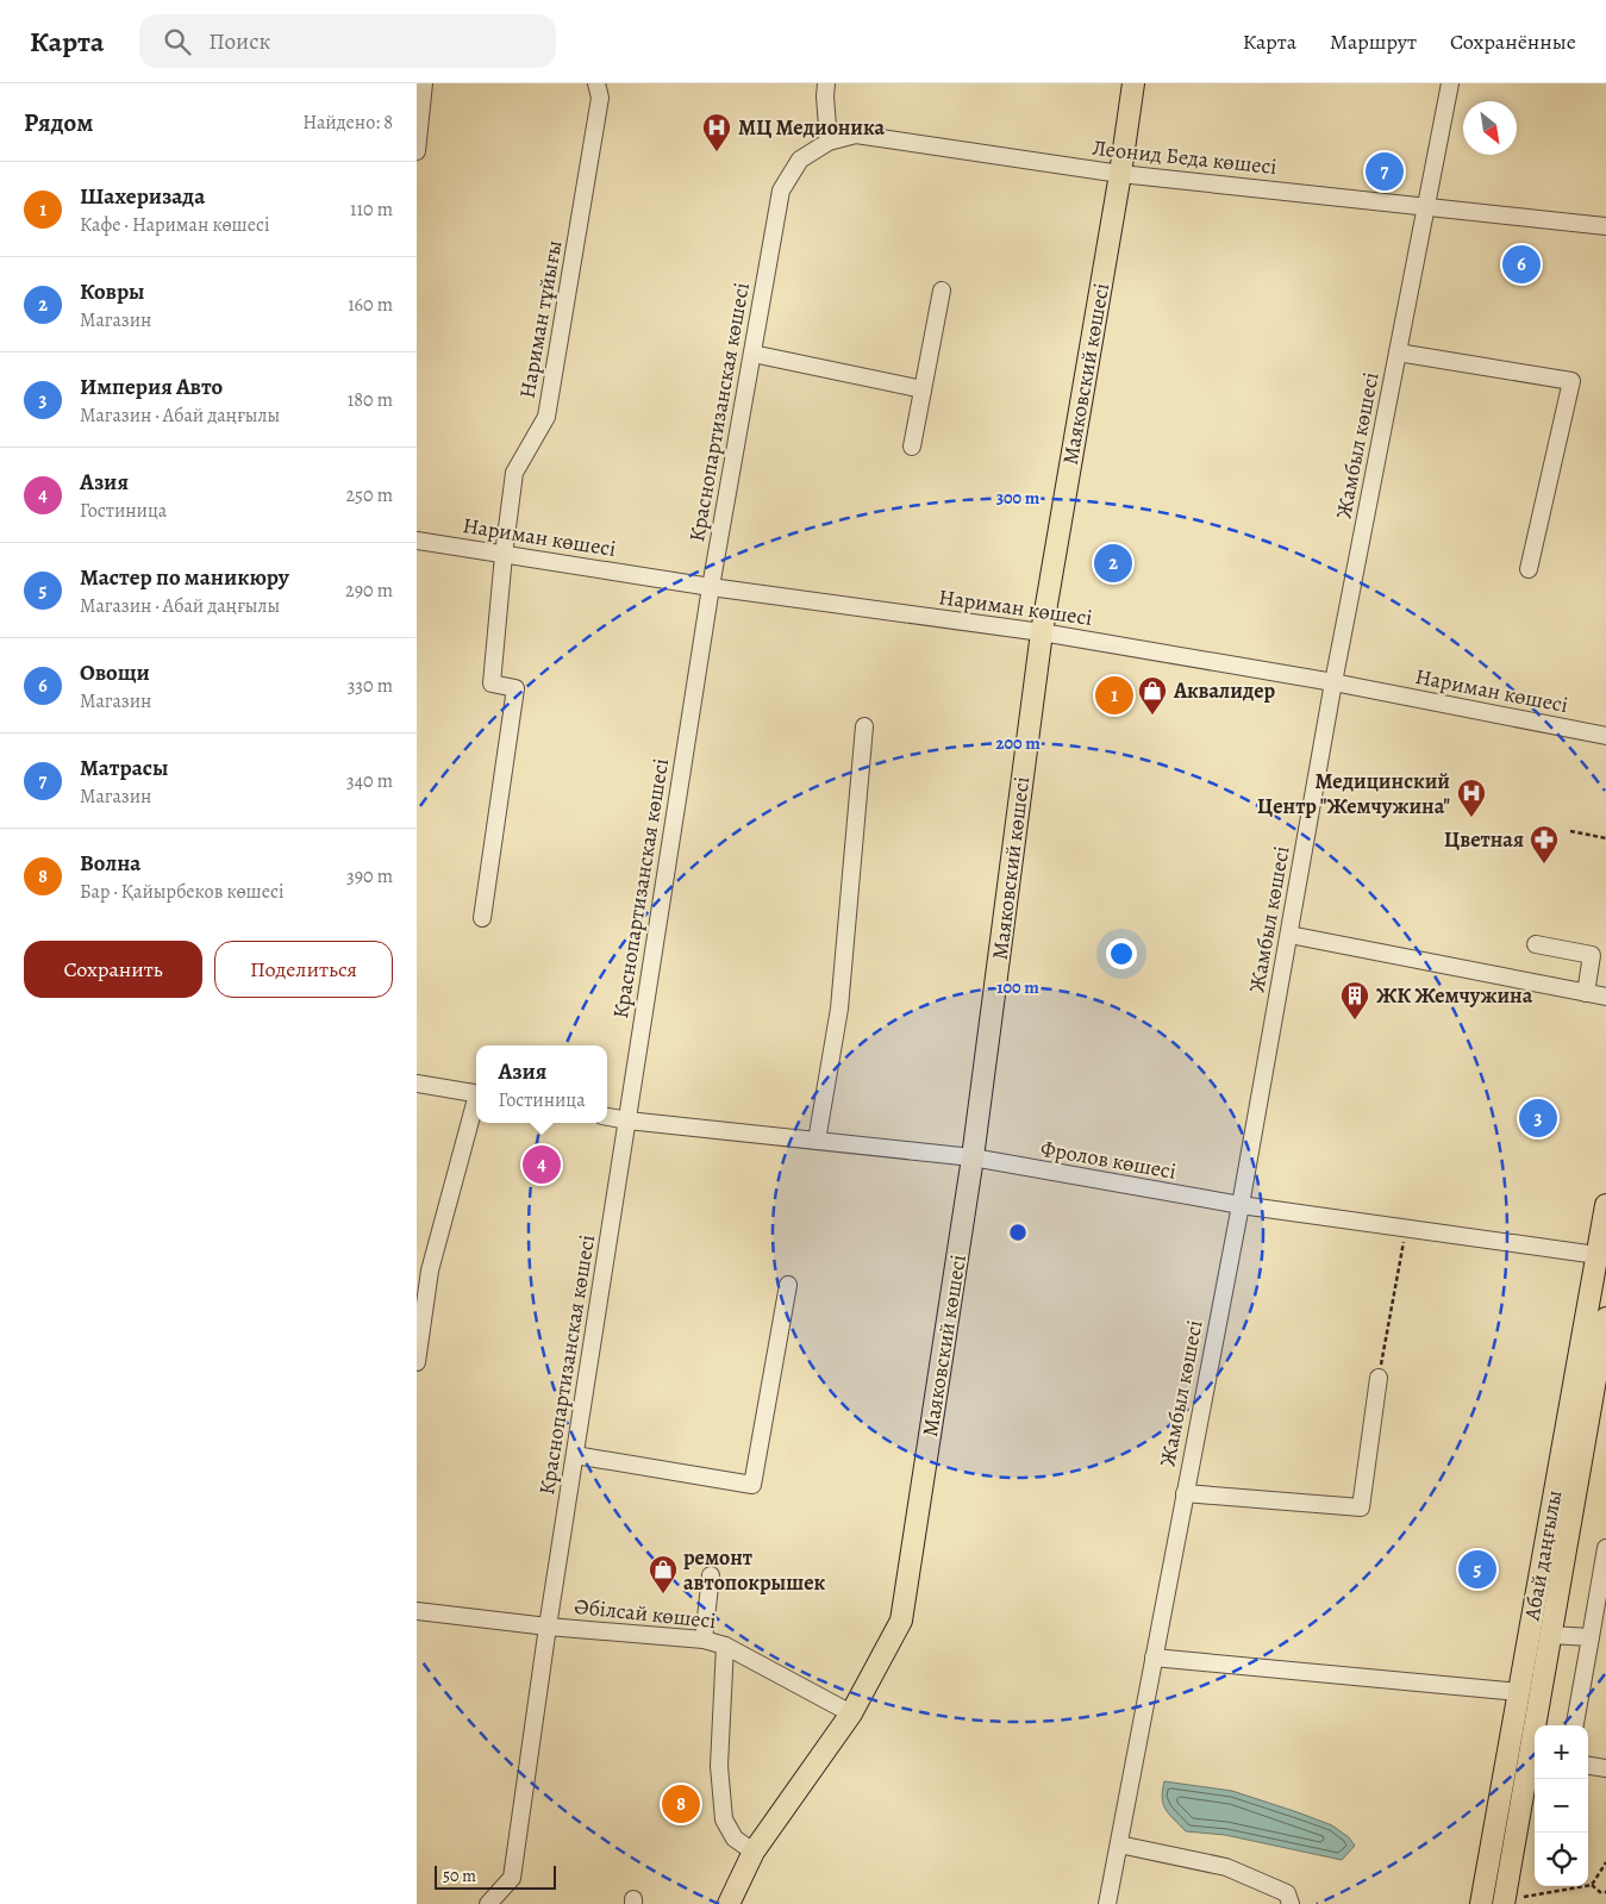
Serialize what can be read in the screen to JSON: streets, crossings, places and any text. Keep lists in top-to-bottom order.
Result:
{
  "streets": {
    "main road": ["Маяковский көшесі", "Абай даңғылы"],
    "street": [
      "Леонид Беда көшесі",
      "Нариман тұйығы",
      "Краснопартизанская көшесі",
      "Жамбыл көшесі",
      "Нариман көшесі",
      "Фролов көшесі",
      "Әбілсай көшесі"
    ]
  },
  "crossings": [
    ["Леонид Беда көшесі", "Маяковский көшесі"],
    ["Леонид Беда көшесі", "Краснопартизанская көшесі"],
    ["Леонид Беда көшесі", "Жамбыл көшесі"],
    ["Нариман тұйығы", "Нариман көшесі"],
    ["Маяковский көшесі", "Нариман көшесі"],
    ["Маяковский көшесі", "Фролов көшесі"],
    ["Маяковский көшесі", "Әбілсай көшесі"],
    ["Краснопартизанская көшесі", "Нариман көшесі"],
    ["Краснопартизанская көшесі", "Фролов көшесі"],
    ["Краснопартизанская көшесі", "Әбілсай көшесі"],
    ["Жамбыл көшесі", "Нариман көшесі"],
    ["Жамбыл көшесі", "Фролов көшесі"],
    ["Фролов көшесі", "Абай даңғылы"]
  ],
  "places": {
    "hospital": ["МЦ Медионика", "Медицинский Центр \"Жемчужина\""],
    "shop": ["Аквалидер", "ремонт автопокрышек"],
    "pharmacy": ["Цветная"],
    "building": ["ЖК Жемчужина"]
  },
  "scale_bar": "50 m",
  "north": "bottom right",
  "page": {
    "header": "Карта",
    "search": "Поиск",
    "nav": ["Карта", "Маршрут", "Сохранённые"],
    "heading": ["Рядом", "Найдено: 8"],
    "pins": [
      "7",
      "6",
      "2",
      "1",
      "3",
      "4",
      "5",
      "8"
    ],
    "list": [
      {
        "mark": "1",
        "name": "Шахеризада",
        "note": "Кафе · Нариман көшесі",
        "value": "110 m"
      },
      {
        "mark": "2",
        "name": "Ковры",
        "note": "Магазин",
        "value": "160 m"
      },
      {
        "mark": "3",
        "name": "Империя Авто",
        "note": "Магазин · Абай даңғылы",
        "value": "180 m"
      },
      {
        "mark": "4",
        "name": "Азия",
        "note": "Гостиница",
        "value": "250 m"
      },
      {
        "mark": "5",
        "name": "Мастер по маникюру",
        "note": "Магазин · Абай даңғылы",
        "value": "290 m"
      },
      {
        "mark": "6",
        "name": "Овощи",
        "note": "Магазин",
        "value": "330 m"
      },
      {
        "mark": "7",
        "name": "Матрасы",
        "note": "Магазин",
        "value": "340 m"
      },
      {
        "mark": "8",
        "name": "Волна",
        "note": "Бар · Қайырбеков көшесі",
        "value": "390 m"
      }
    ],
    "buttons": ["Сохранить", "Поделиться"],
    "popup": ["Азия", "Гостиница"],
    "map_buttons": ["+", "−"],
    "scale": "50 m"
  },
  "rings": ["300 m", "200 m", "100 m"]
}
